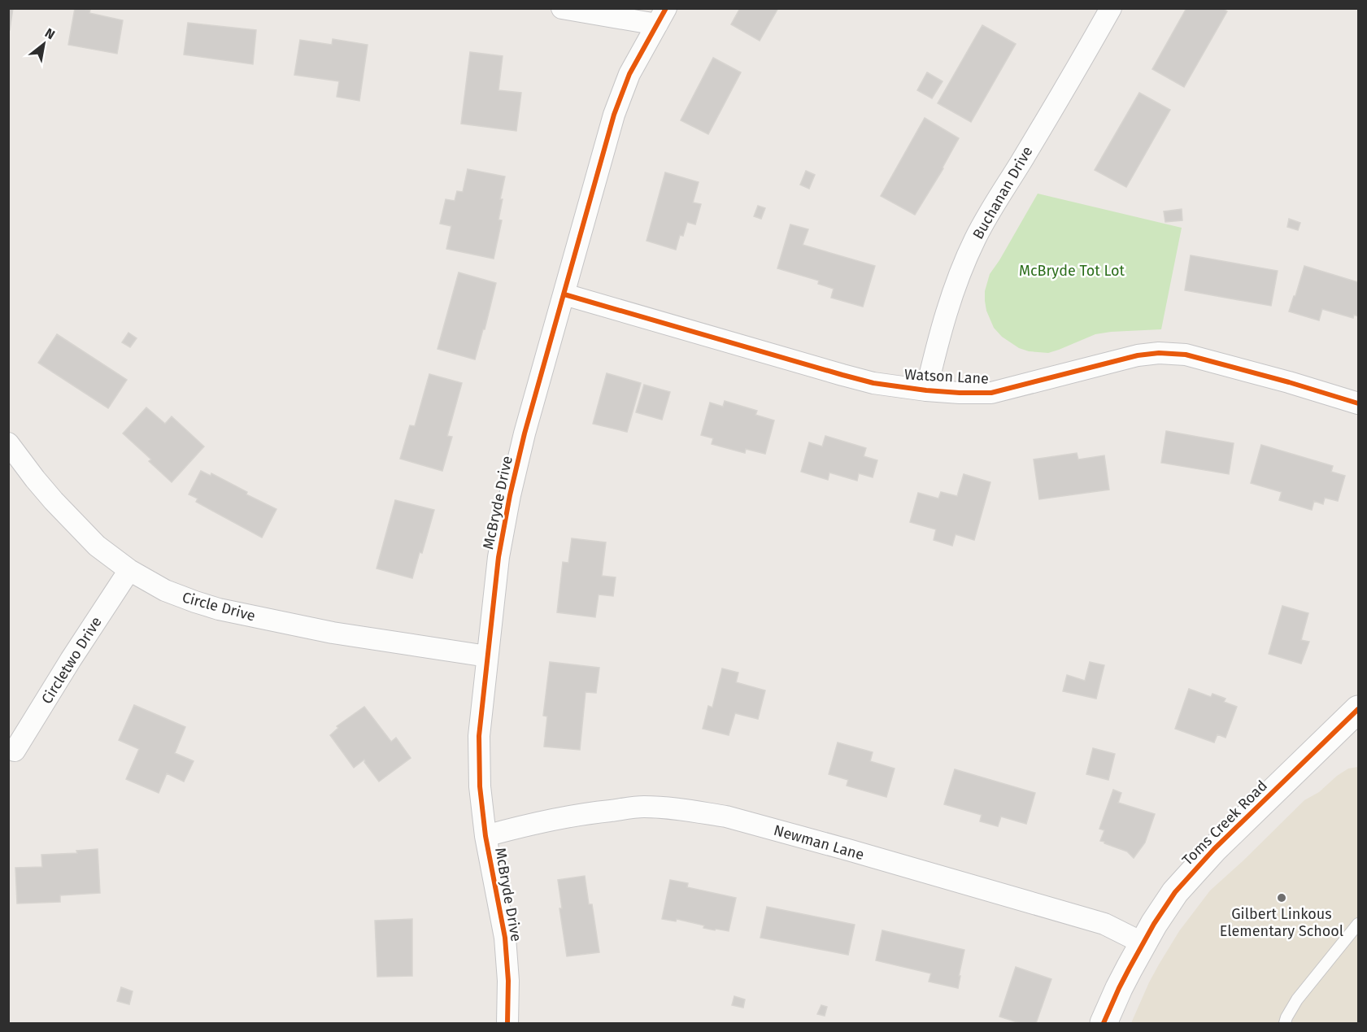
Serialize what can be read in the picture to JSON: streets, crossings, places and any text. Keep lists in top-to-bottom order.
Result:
{
  "streets": {
    "main road": ["Toms Creek Road"],
    "street": [
      "Buchanan Drive",
      "Watson Lane",
      "McBryde Drive",
      "Circle Drive",
      "Circletwo Drive",
      "Newman Lane"
    ]
  },
  "crossings": [
    ["Buchanan Drive", "Watson Lane"],
    ["Watson Lane", "McBryde Drive"],
    ["McBryde Drive", "Circle Drive"],
    ["McBryde Drive", "Newman Lane"],
    ["Circle Drive", "Circletwo Drive"],
    ["Toms Creek Road", "Newman Lane"]
  ],
  "parks": ["McBryde Tot Lot"],
  "places": ["Gilbert Linkous Elementary School"],
  "north": "top right"
}
